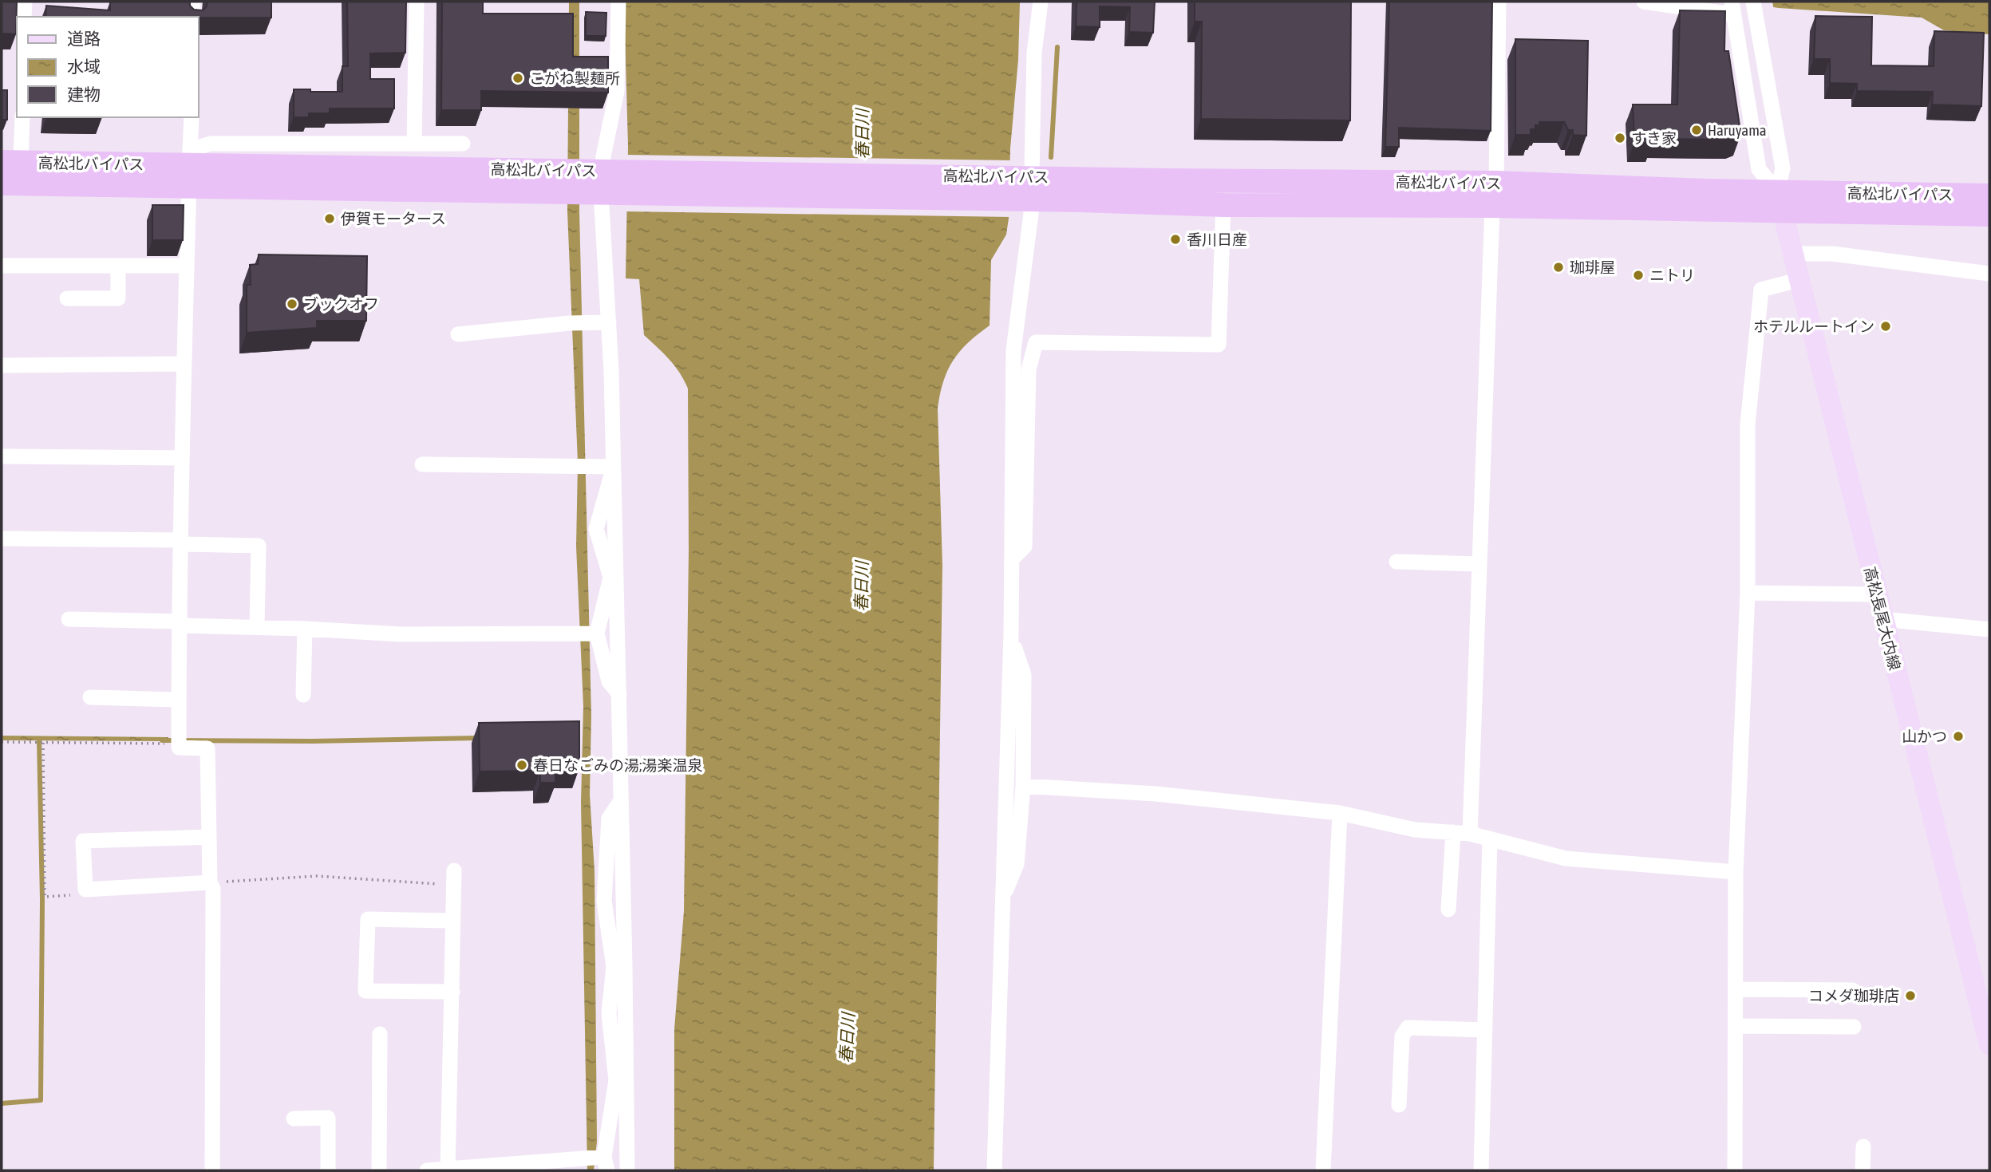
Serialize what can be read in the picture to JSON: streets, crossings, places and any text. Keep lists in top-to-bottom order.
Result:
{
  "streets": {
    "highway": ["高松北バイパス"],
    "main road": ["高松長尾大内線"]
  },
  "crossings": [
    ["高松北バイパス", "高松長尾大内線"]
  ],
  "water": ["春日川"],
  "places": [
    "こがね製麺所",
    "Haruyama",
    "すき家",
    "伊賀モータース",
    "香川日産",
    "珈琲屋",
    "ニトリ",
    "ブックオフ",
    "ホテルルートイン",
    "山かつ",
    "春日なごみの湯;湯楽温泉",
    "コメダ珈琲店"
  ],
  "legend": ["道路", "水域", "建物"]
}
